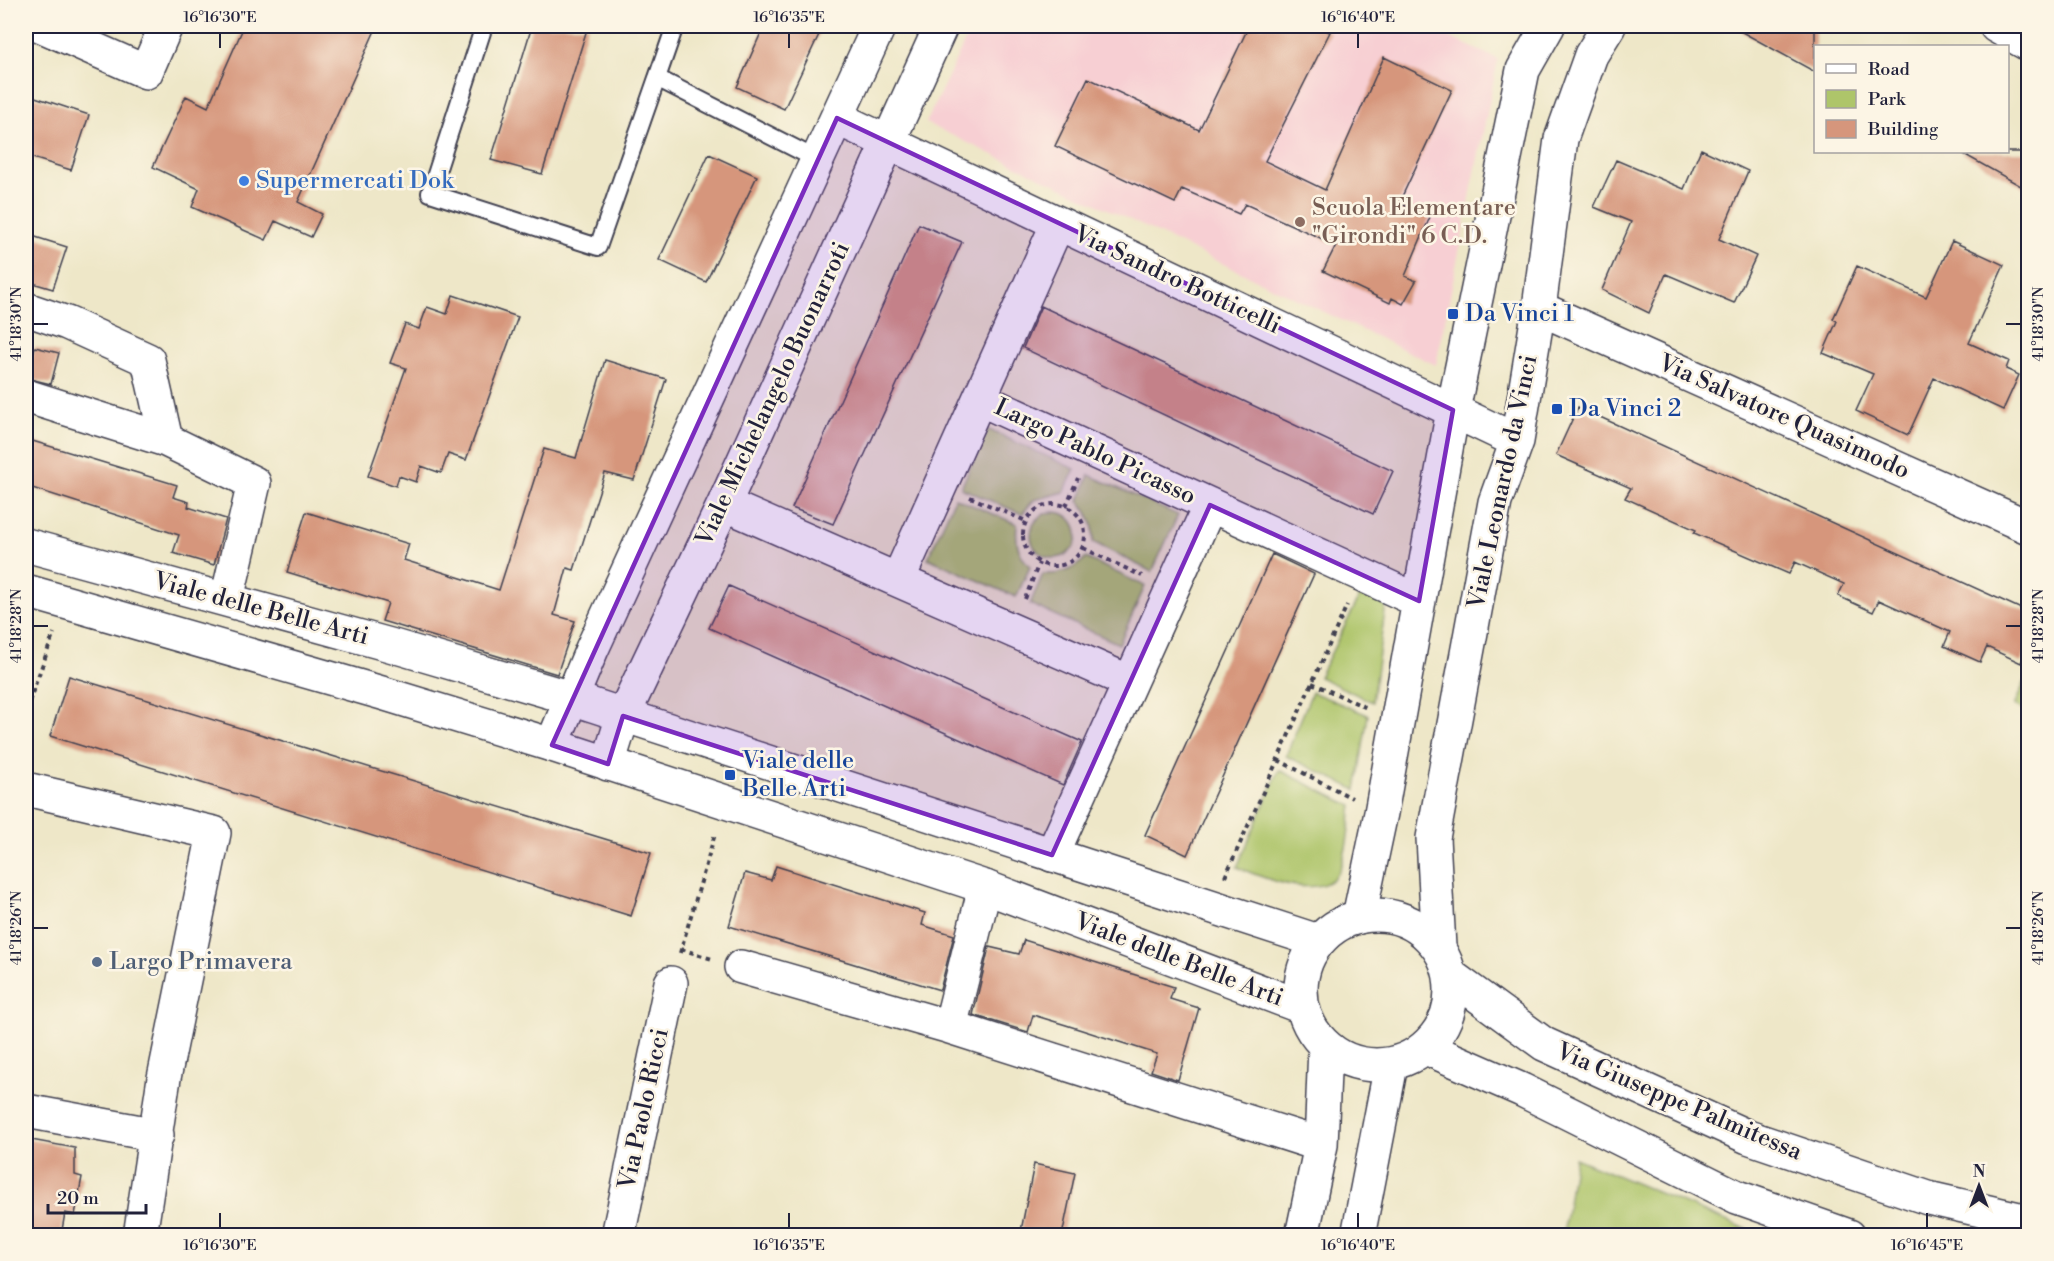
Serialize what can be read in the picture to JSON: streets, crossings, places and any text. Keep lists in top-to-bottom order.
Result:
{
  "streets": {
    "street": [
      "Via Sandro Botticelli",
      "Viale Michelangelo Buonarroti",
      "Via Salvatore Quasimodo",
      "Largo Pablo Picasso",
      "Viale Leonardo da Vinci",
      "Viale delle Belle Arti",
      "Via Giuseppe Palmitessa",
      "Via Paolo Ricci"
    ]
  },
  "crossings": [
    ["Via Sandro Botticelli", "Viale Michelangelo Buonarroti"],
    ["Via Sandro Botticelli", "Largo Pablo Picasso"],
    ["Via Sandro Botticelli", "Viale Leonardo da Vinci"],
    ["Viale Michelangelo Buonarroti", "Viale delle Belle Arti"],
    ["Via Salvatore Quasimodo", "Viale Leonardo da Vinci"],
    ["Largo Pablo Picasso", "Viale delle Belle Arti"],
    ["Viale Leonardo da Vinci", "Viale delle Belle Arti"],
    ["Viale Leonardo da Vinci", "Via Giuseppe Palmitessa"],
    ["Viale delle Belle Arti", "Via Giuseppe Palmitessa"]
  ],
  "places": {
    "other": ["Supermercati Dok", "Scuola Elementare \"Girondi\" 6 C.D.", "Largo Primavera"],
    "transit": ["Da Vinci 1", "Da Vinci 2", "Viale delle Belle Arti"]
  },
  "legend": ["Road", "Park", "Building"],
  "scale_bar": "20 m",
  "north": "top",
  "coordinates": [
    "16°16'30\"E",
    "16°16'35\"E",
    "16°16'40\"E",
    "41°18'30\"N",
    "41°18'28\"N",
    "41°18'26\"N",
    "16°16'45\"E"
  ]
}
